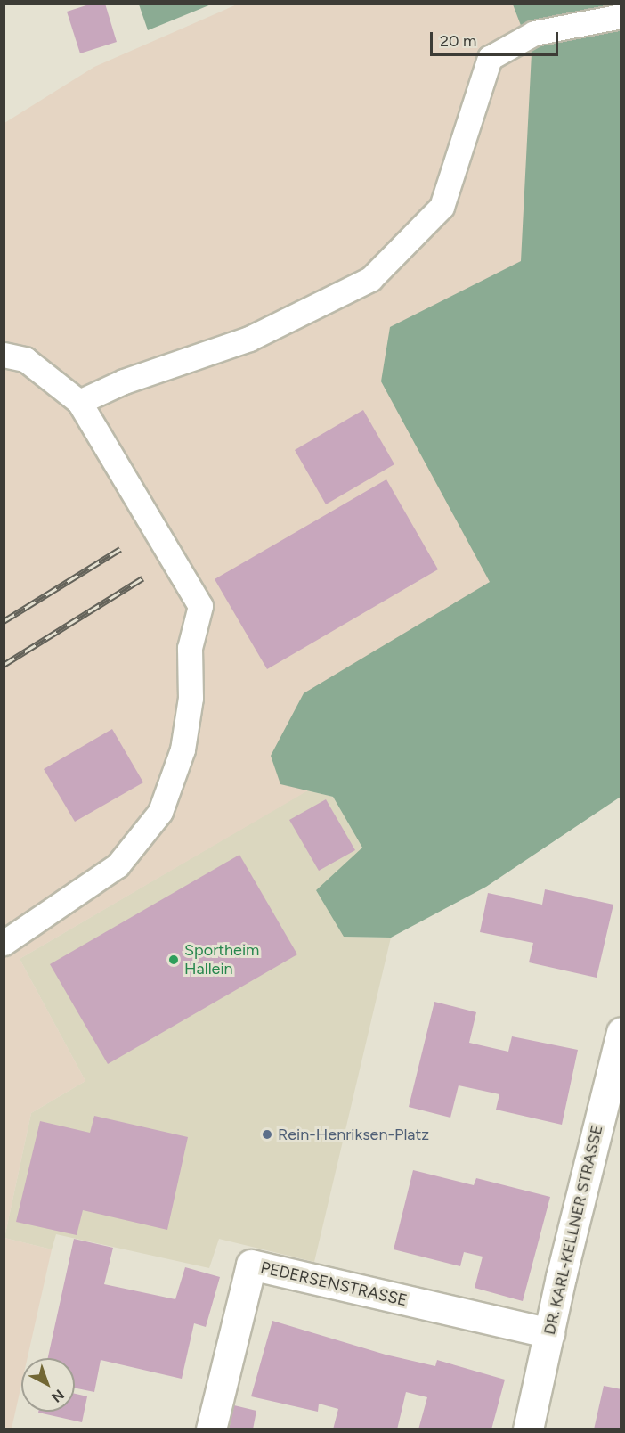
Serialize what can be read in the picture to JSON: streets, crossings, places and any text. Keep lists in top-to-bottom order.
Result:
{
  "streets": {
    "street": ["DR. KARL-KELLNER STRASSE", "PEDERSENSTRASSE"]
  },
  "crossings": [
    ["DR. KARL-KELLNER STRASSE", "PEDERSENSTRASSE"]
  ],
  "places": ["Sportheim Hallein", "Rein-Henriksen-Platz"],
  "scale_bar": "20 m",
  "north": "bottom right"
}
